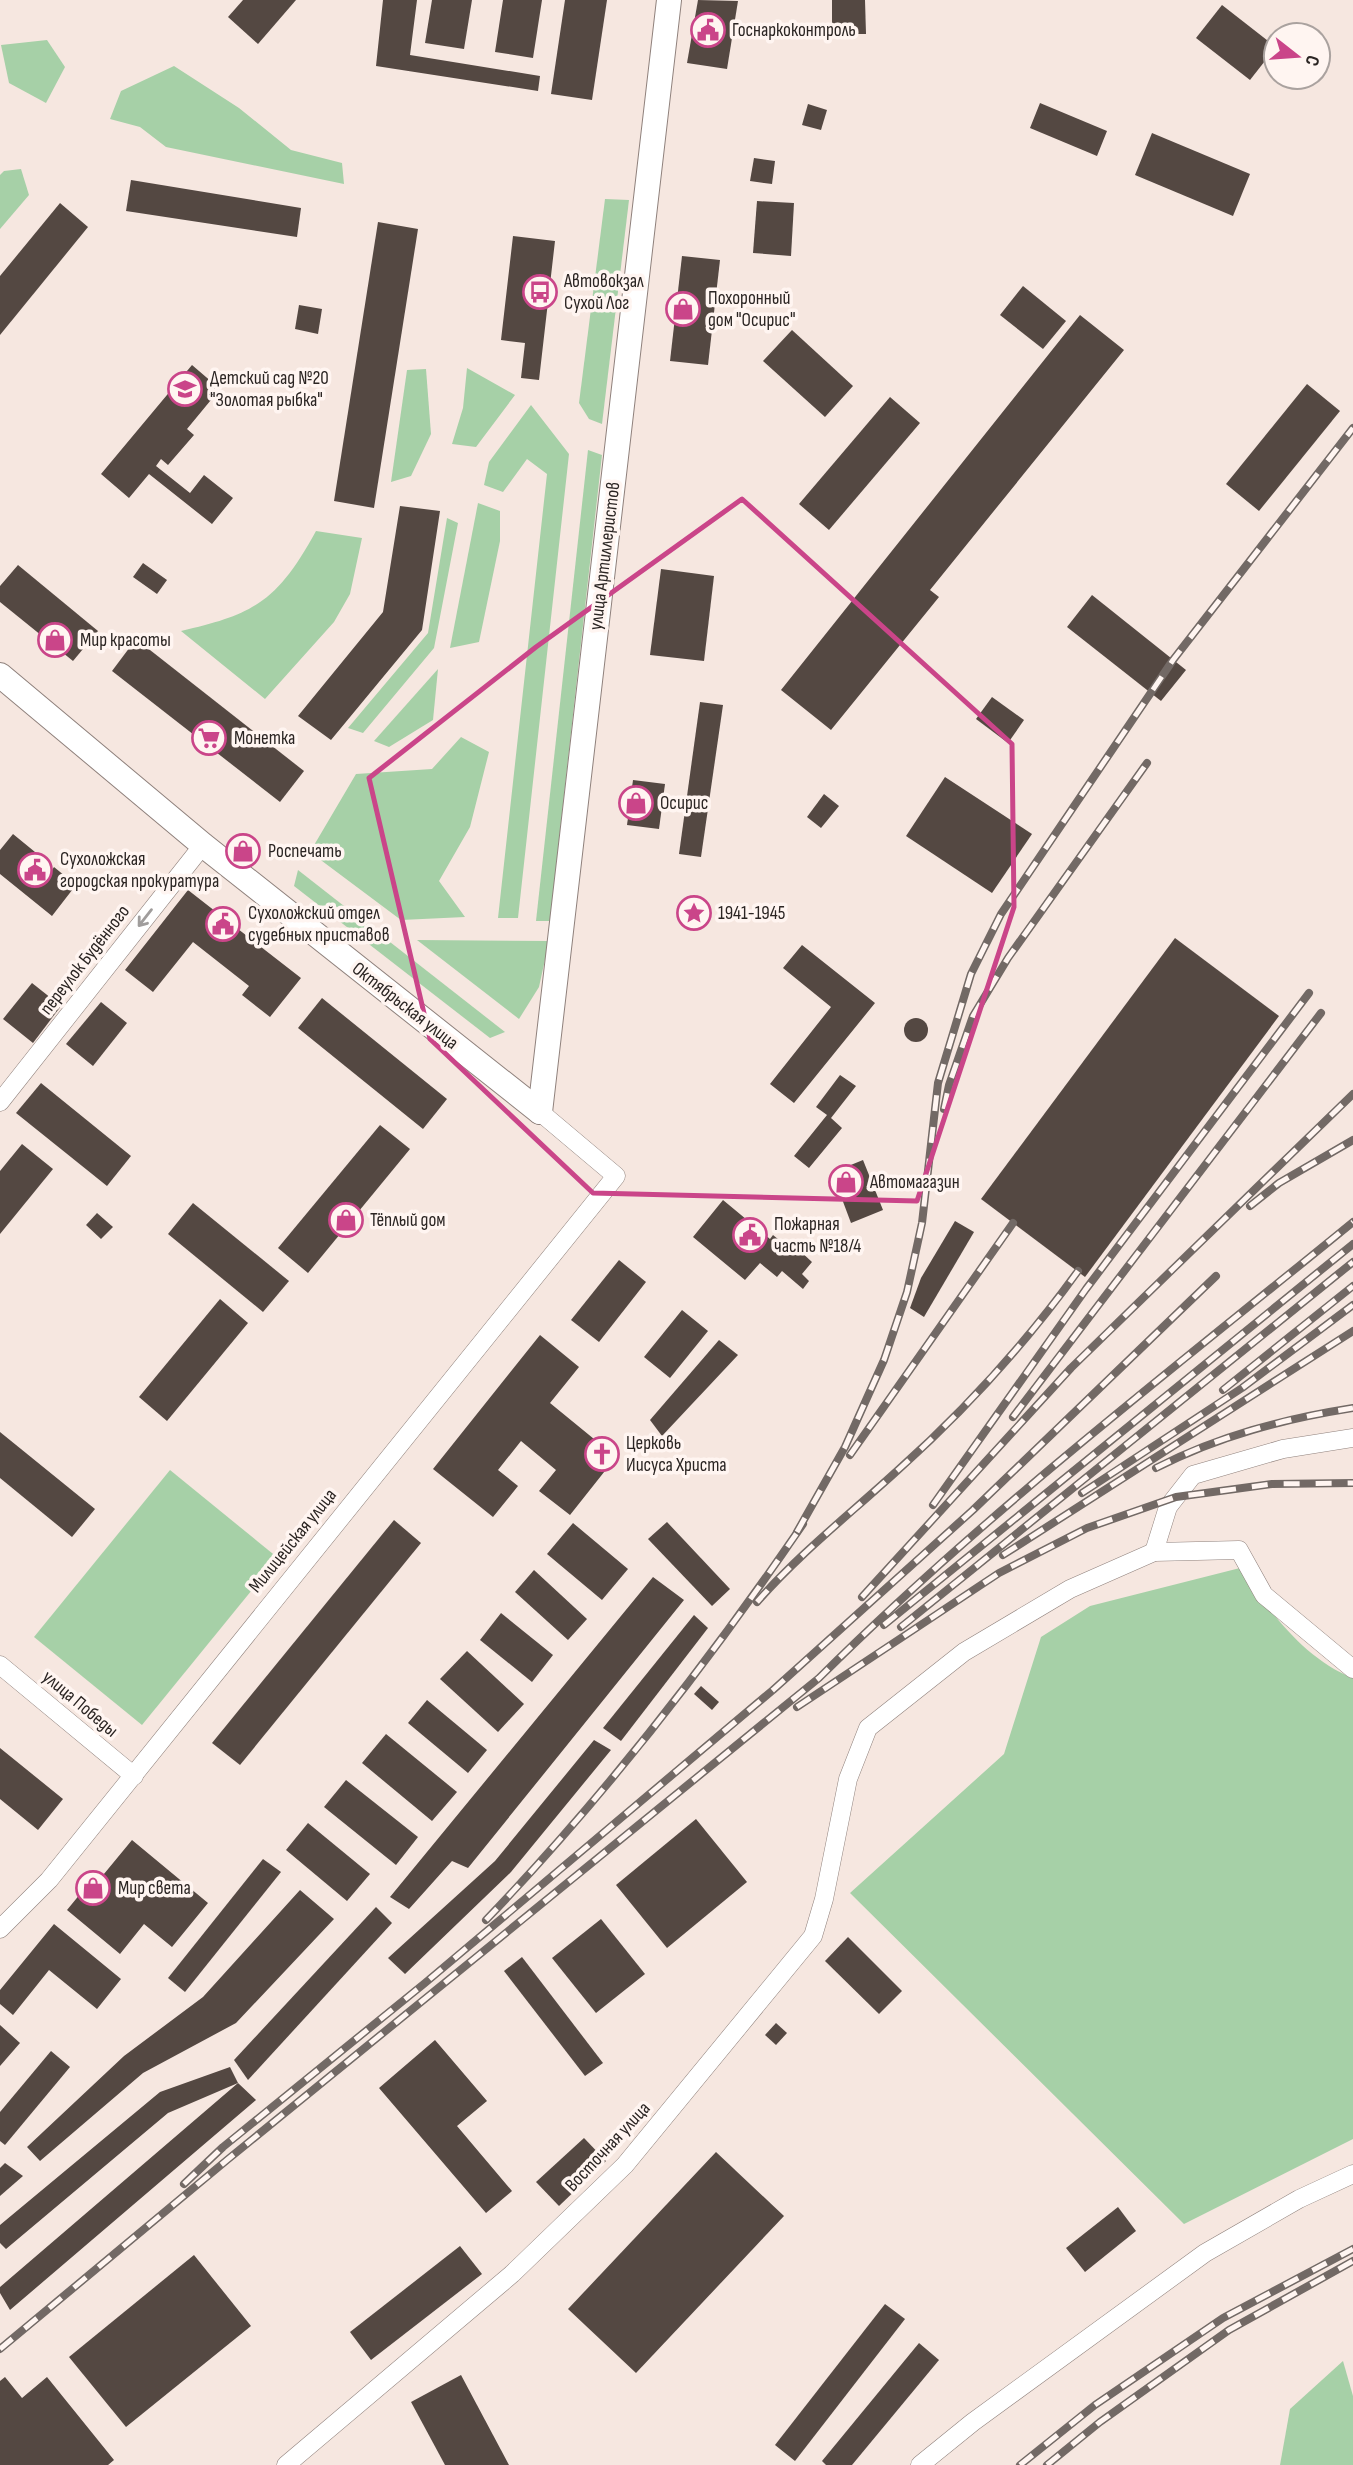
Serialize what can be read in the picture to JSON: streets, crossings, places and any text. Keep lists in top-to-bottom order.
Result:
{
  "streets": {
    "street": [
      "улица Артиллеристов",
      "переулок Будённого",
      "Октябрьская улица",
      "Милицейская улица",
      "улица Победы",
      "Восточная улица"
    ]
  },
  "crossings": [
    ["улица Артиллеристов", "Октябрьская улица"],
    ["переулок Будённого", "Октябрьская улица"],
    ["Октябрьская улица", "Милицейская улица"],
    ["Милицейская улица", "улица Победы"]
  ],
  "one_way": ["переулок Будённого"],
  "places": {
    "public building": [
      "Госнаркоконтроль",
      "Сухоложская городская прокуратура",
      "Сухоложский отдел судебных приставов",
      "Пожарная часть №18/4"
    ],
    "bus stop": ["Автовокзал Сухой Лог"],
    "shop": [
      "Похоронный дом \"Осирис\"",
      "Мир красоты",
      "Осирис",
      "Роспечать",
      "Автомагазин",
      "Тёплый дом",
      "Мир света"
    ],
    "school or university": ["Детский сад №20 \"Золотая рыбка\""],
    "supermarket": ["Монетка"],
    "place": ["1941-1945"],
    "church": ["Церковь Иисуса Христа"]
  },
  "north": "right"
}
